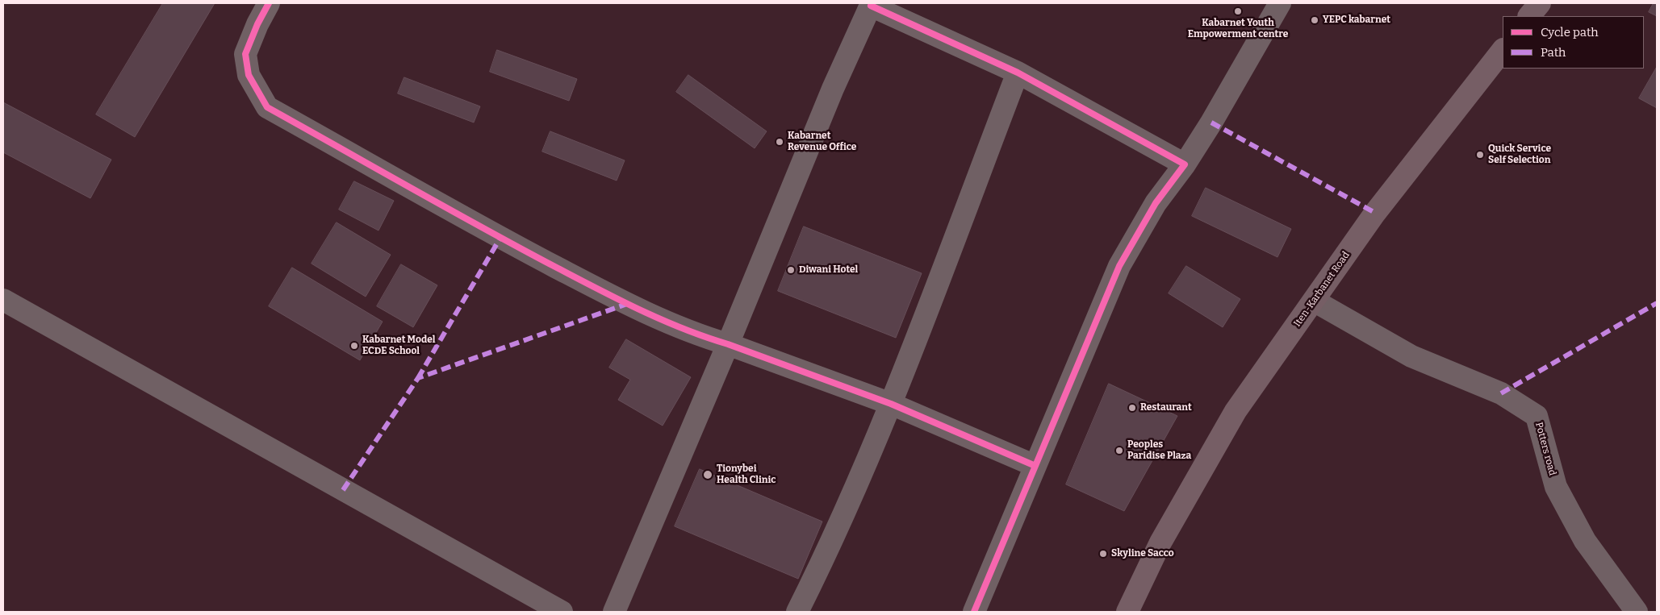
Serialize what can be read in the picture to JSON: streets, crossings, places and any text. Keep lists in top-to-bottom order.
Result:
{
  "streets": {
    "main road": ["Iten-Karbanet Road"],
    "street": ["Potters road"]
  },
  "crossings": [
    ["Iten-Karbanet Road", "Potters road"]
  ],
  "places": [
    "Kabarnet Youth Empowerment centre",
    "YEPC kabarnet",
    "Kabarnet Revenue Office",
    "Quick Service Self Selection",
    "Diwani Hotel",
    "Kabarnet Model ECDE School",
    "Restaurant",
    "Peoples Paridise Plaza",
    "Tionybei Health Clinic",
    "Skyline Sacco"
  ],
  "legend": ["Cycle path", "Path"]
}
